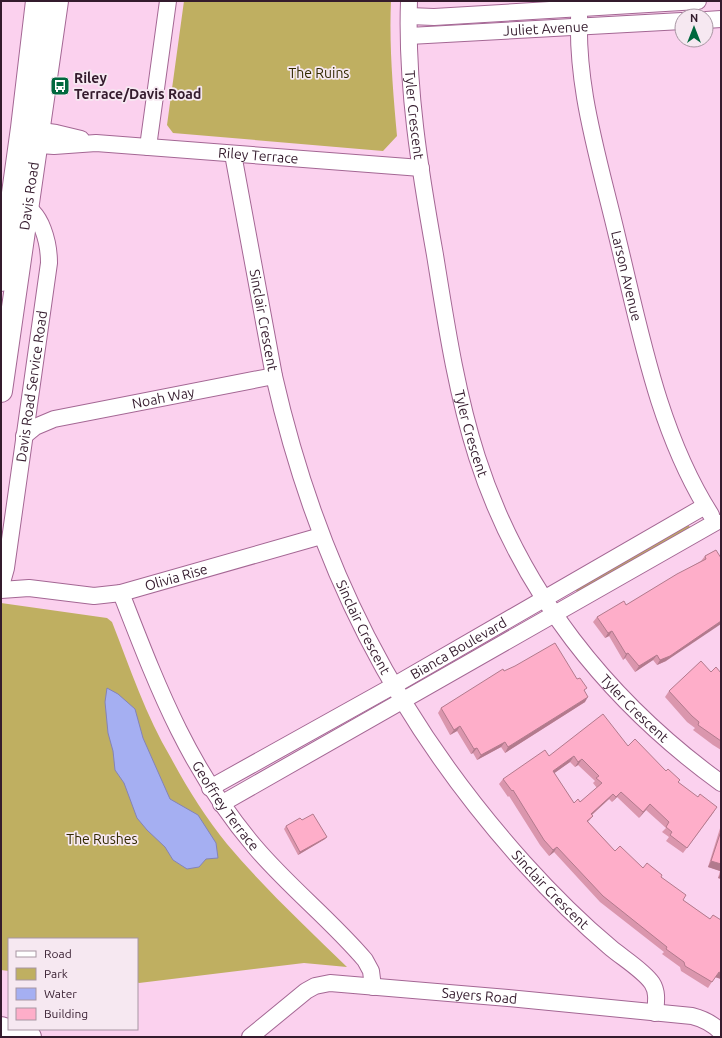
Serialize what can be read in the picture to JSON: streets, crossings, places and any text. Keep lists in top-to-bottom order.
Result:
{
  "streets": {
    "main road": ["Davis Road"],
    "street": [
      "Juliet Avenue",
      "Tyler Crescent",
      "Riley Terrace",
      "Larson Avenue",
      "Sinclair Crescent",
      "Davis Road Service Road",
      "Noah Way",
      "Olivia Rise",
      "Bianca Boulevard",
      "Geoffrey Terrace",
      "Sayers Road"
    ]
  },
  "crossings": [
    ["Juliet Avenue", "Tyler Crescent"],
    ["Juliet Avenue", "Larson Avenue"],
    ["Tyler Crescent", "Riley Terrace"],
    ["Tyler Crescent", "Bianca Boulevard"],
    ["Riley Terrace", "Davis Road"],
    ["Riley Terrace", "Sinclair Crescent"],
    ["Davis Road", "Davis Road Service Road"],
    ["Larson Avenue", "Bianca Boulevard"],
    ["Sinclair Crescent", "Noah Way"],
    ["Sinclair Crescent", "Olivia Rise"],
    ["Sinclair Crescent", "Bianca Boulevard"],
    ["Sinclair Crescent", "Sayers Road"],
    ["Davis Road Service Road", "Noah Way"],
    ["Olivia Rise", "Geoffrey Terrace"],
    ["Bianca Boulevard", "Geoffrey Terrace"],
    ["Geoffrey Terrace", "Sayers Road"]
  ],
  "parks": ["The Ruins", "The Rushes"],
  "places": {
    "bus stop": ["Riley Terrace/Davis Road"]
  },
  "legend": [
    "Road",
    "Park",
    "Water",
    "Building"
  ],
  "north": "top"
}
